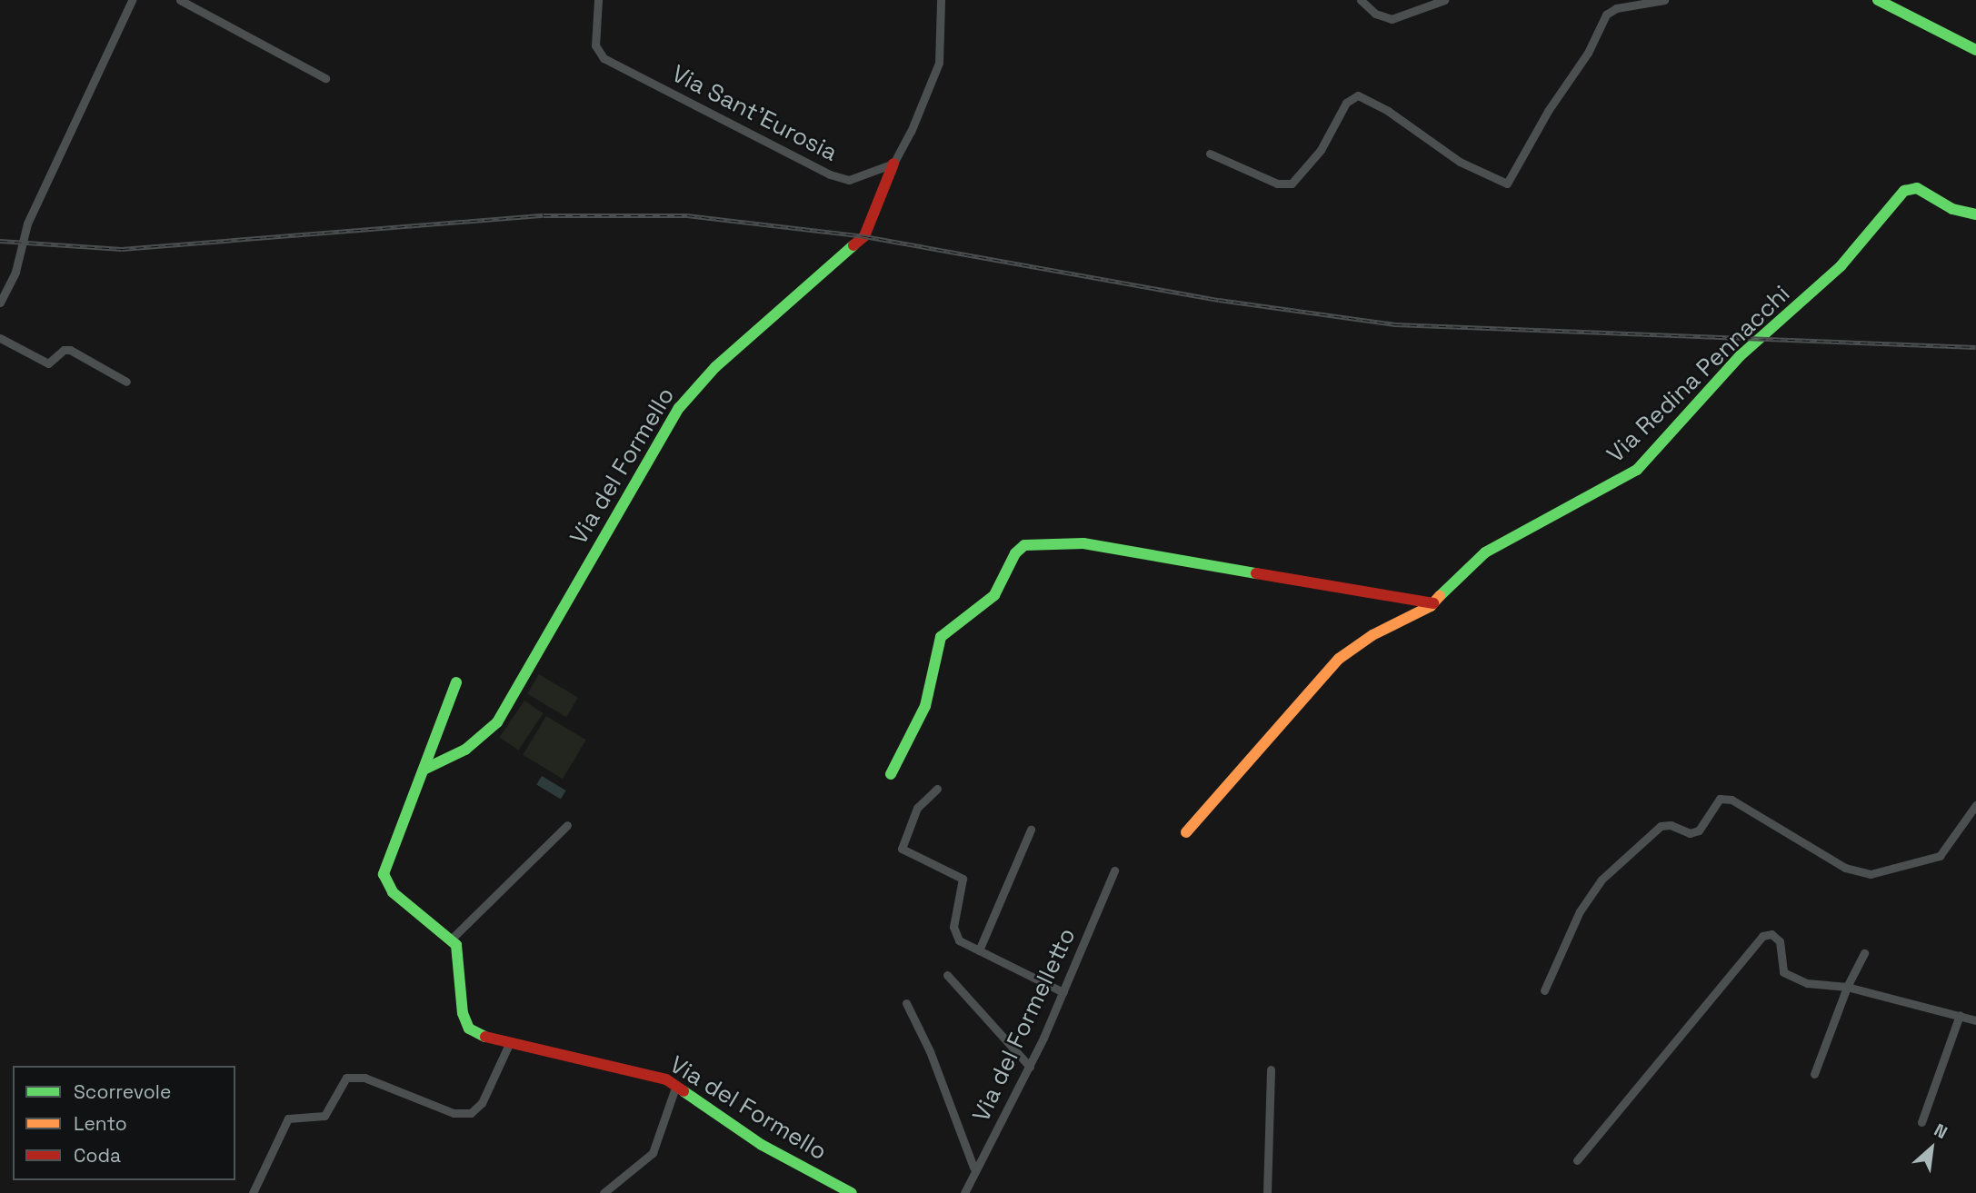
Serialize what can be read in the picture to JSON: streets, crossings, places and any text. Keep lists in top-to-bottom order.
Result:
{
  "streets": {
    "street": [
      "Via Sant'Eurosia",
      "Via Redina Pennacchi",
      "Via del Formello",
      "Via del Formelletto"
    ]
  },
  "crossings": [
    ["Via Sant'Eurosia", "Via del Formello"]
  ],
  "legend": ["Scorrevole", "Lento", "Coda"],
  "north": "top right"
}
